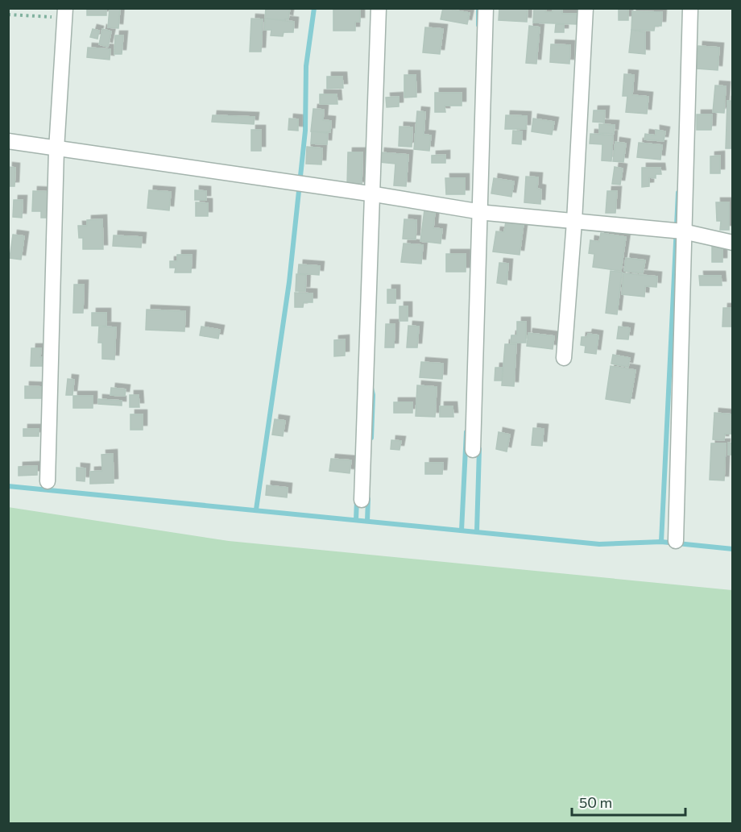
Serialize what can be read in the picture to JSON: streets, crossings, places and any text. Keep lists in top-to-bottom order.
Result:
{
  "scale_bar": "50 m"
}
